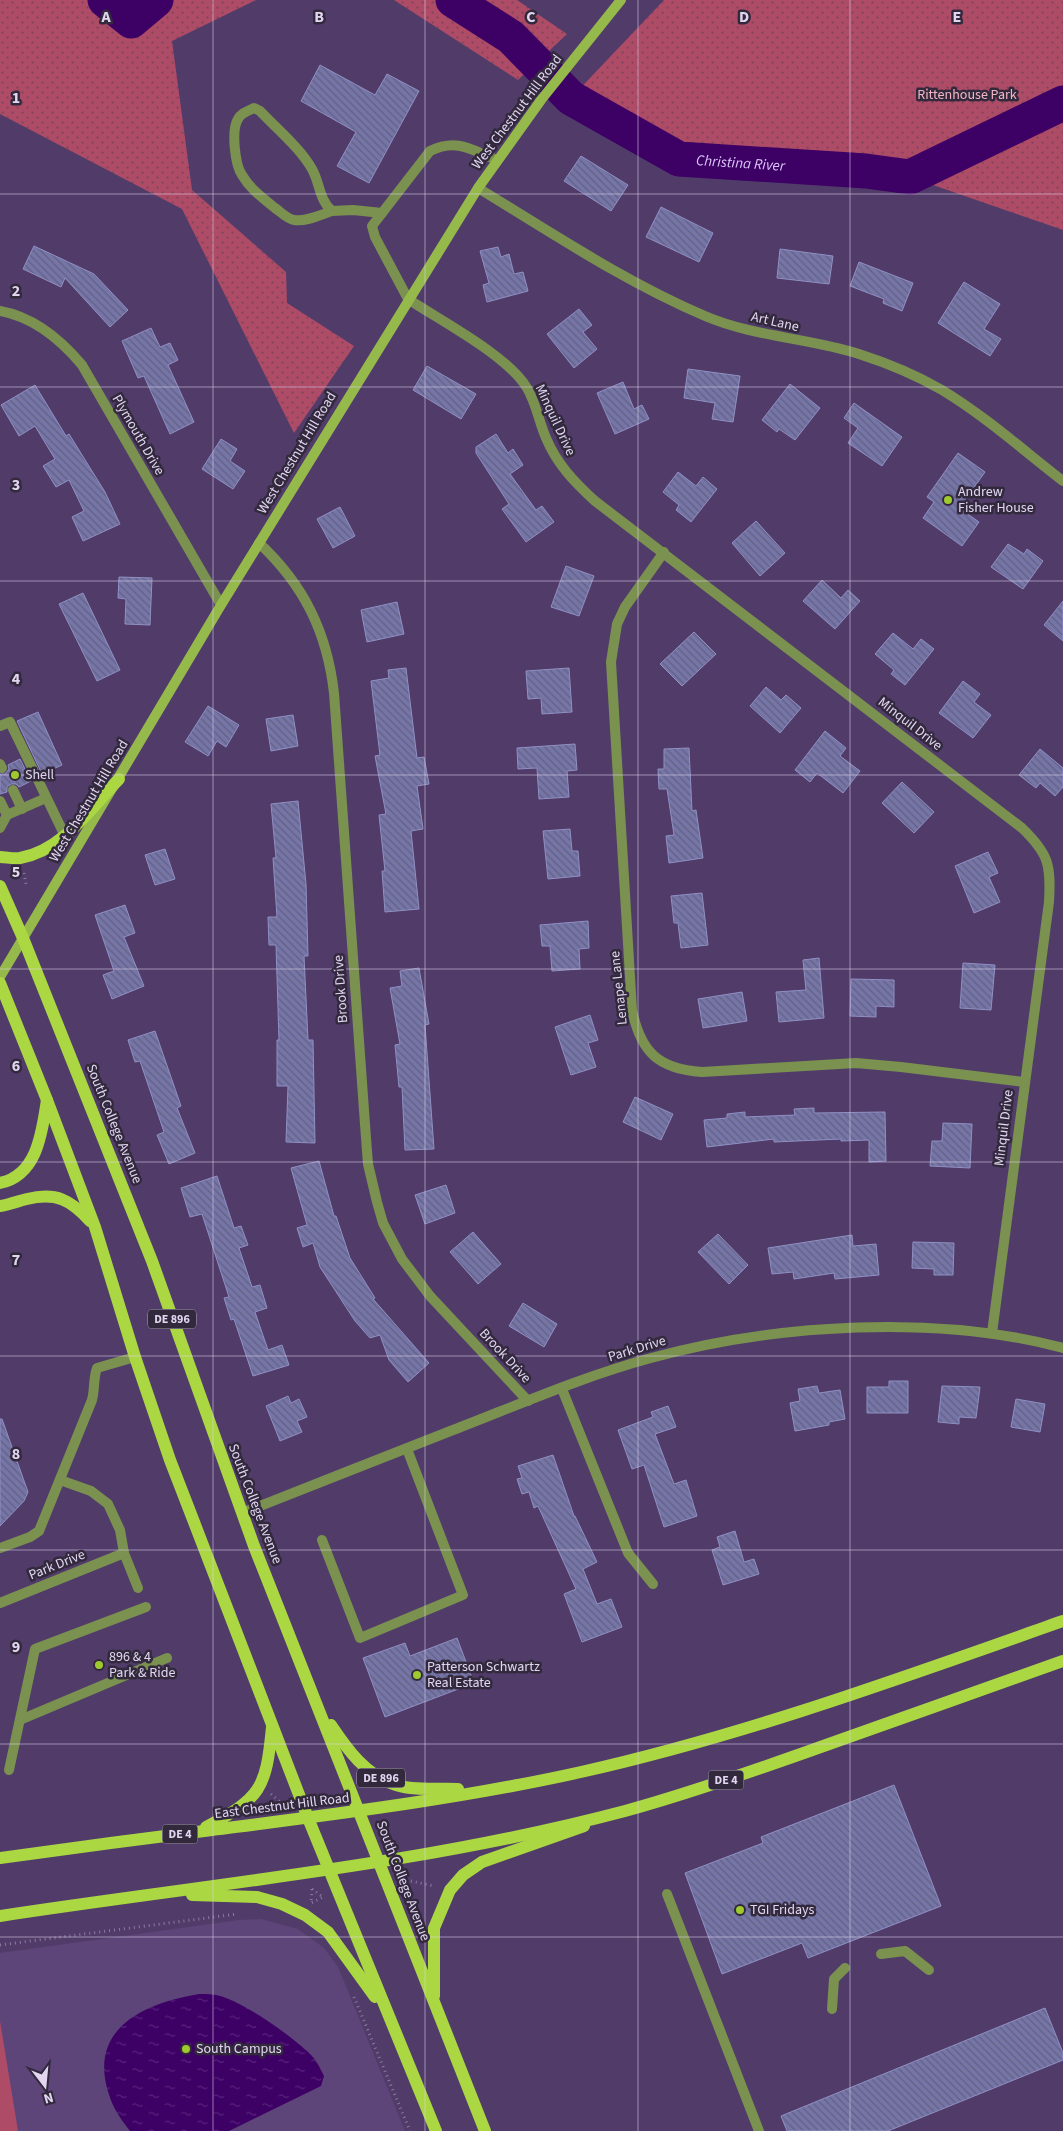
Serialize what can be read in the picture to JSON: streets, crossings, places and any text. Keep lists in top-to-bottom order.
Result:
{
  "streets": {
    "main road": [
      "South College Avenue",
      "DE 896",
      "DE 4",
      "East Chestnut Hill Road"
    ],
    "street": [
      "West Chestnut Hill Road",
      "Art Lane",
      "Minquil Drive",
      "Plymouth Drive",
      "Lenape Lane",
      "Brook Drive",
      "Park Drive"
    ]
  },
  "crossings": [
    ["West Chestnut Hill Road", "Art Lane"],
    ["West Chestnut Hill Road", "Minquil Drive"],
    ["West Chestnut Hill Road", "Plymouth Drive"],
    ["West Chestnut Hill Road", "Brook Drive"],
    ["West Chestnut Hill Road", "South College Avenue"],
    ["Minquil Drive", "Lenape Lane"],
    ["Minquil Drive", "Park Drive"],
    ["Brook Drive", "Park Drive"],
    ["South College Avenue", "DE 896"],
    ["South College Avenue", "Park Drive"],
    ["South College Avenue", "DE 4"],
    ["South College Avenue", "East Chestnut Hill Road"],
    ["DE 896", "DE 4"],
    ["DE 4", "East Chestnut Hill Road"]
  ],
  "water": ["Christina River"],
  "parks": ["Rittenhouse Park"],
  "places": [
    "Andrew Fisher House",
    "Shell",
    "896 & 4 Park & Ride",
    "Patterson Schwartz Real Estate",
    "TGI Fridays",
    "South Campus"
  ],
  "north": "bottom",
  "grid": {
    "columns": [
      "A",
      "B",
      "C",
      "D",
      "E"
    ],
    "rows": [
      "1",
      "2",
      "3",
      "4",
      "5",
      "6",
      "7",
      "8",
      "9"
    ]
  }
}
